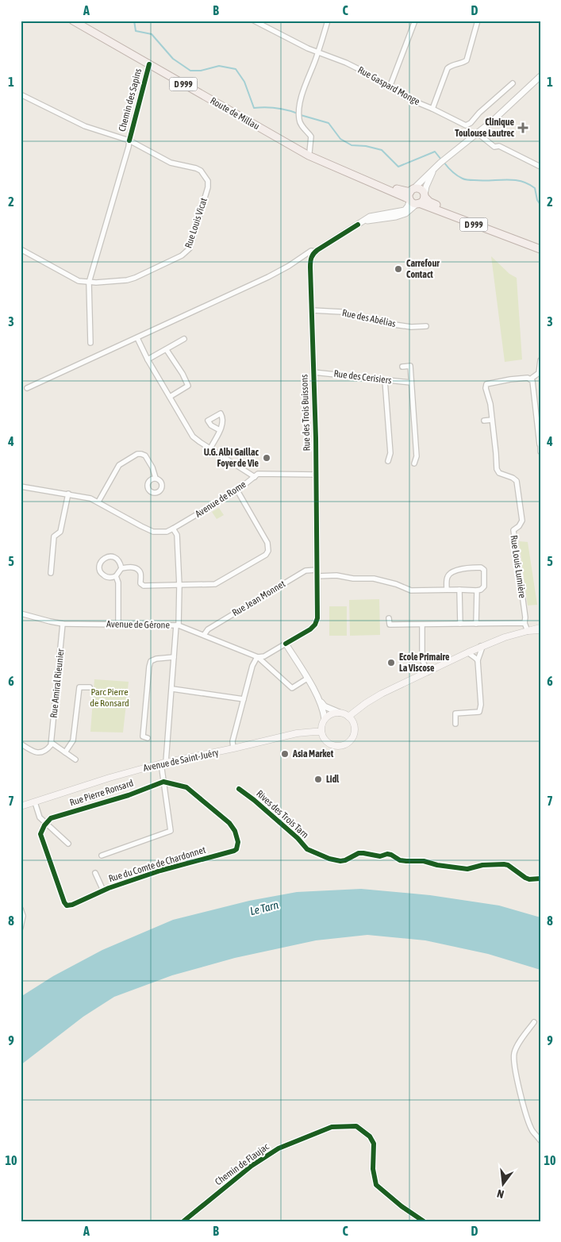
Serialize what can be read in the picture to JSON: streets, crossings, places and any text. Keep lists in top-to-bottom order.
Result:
{
  "streets": {
    "main road": ["D 999", "Route de Millau", "Avenue de Saint-Juéry"],
    "street": [
      "Rue Gaspard Monge",
      "Chemin des Sapins",
      "Rue Louis Vicat",
      "Rue des Abélias",
      "Rue des Cerisiers",
      "Rue des Trois Buissons",
      "Avenue de Rome",
      "Rue Louis Lumière",
      "Rue Jean Monnet",
      "Avenue de Gérone",
      "Rue Amiral Rieunier",
      "Rue Pierre Ronsard",
      "Rue du Comte de Chardonnet",
      "Chemin de Flaujac"
    ],
    "cycle path": ["Rives des Trois Tarn"]
  },
  "crossings": [
    ["D 999", "Route de Millau"],
    ["Chemin des Sapins", "Route de Millau"],
    ["Chemin des Sapins", "Rue Louis Vicat"],
    ["Rue des Abélias", "Rue des Trois Buissons"],
    ["Rue des Cerisiers", "Rue des Trois Buissons"],
    ["Rue des Trois Buissons", "Avenue de Rome"],
    ["Rue des Trois Buissons", "Rue Jean Monnet"],
    ["Rue Jean Monnet", "Avenue de Gérone"],
    ["Avenue de Gérone", "Rue Amiral Rieunier"],
    ["Rue Pierre Ronsard", "Rue du Comte de Chardonnet"]
  ],
  "water": ["Le Tarn"],
  "parks": ["Parc Pierre de Ronsard"],
  "places": {
    "health": ["Clinique Toulouse Lautrec"],
    "other": [
      "Carrefour Contact",
      "U.G. Albi Gaillac Foyer de Vie",
      "Ecole Primaire La Viscose",
      "Asia Market",
      "Lidl"
    ]
  },
  "north": "bottom",
  "grid": {
    "columns": [
      "A",
      "B",
      "C",
      "D"
    ],
    "rows": [
      "1",
      "2",
      "3",
      "4",
      "5",
      "6",
      "7",
      "8",
      "9",
      "10"
    ]
  }
}
